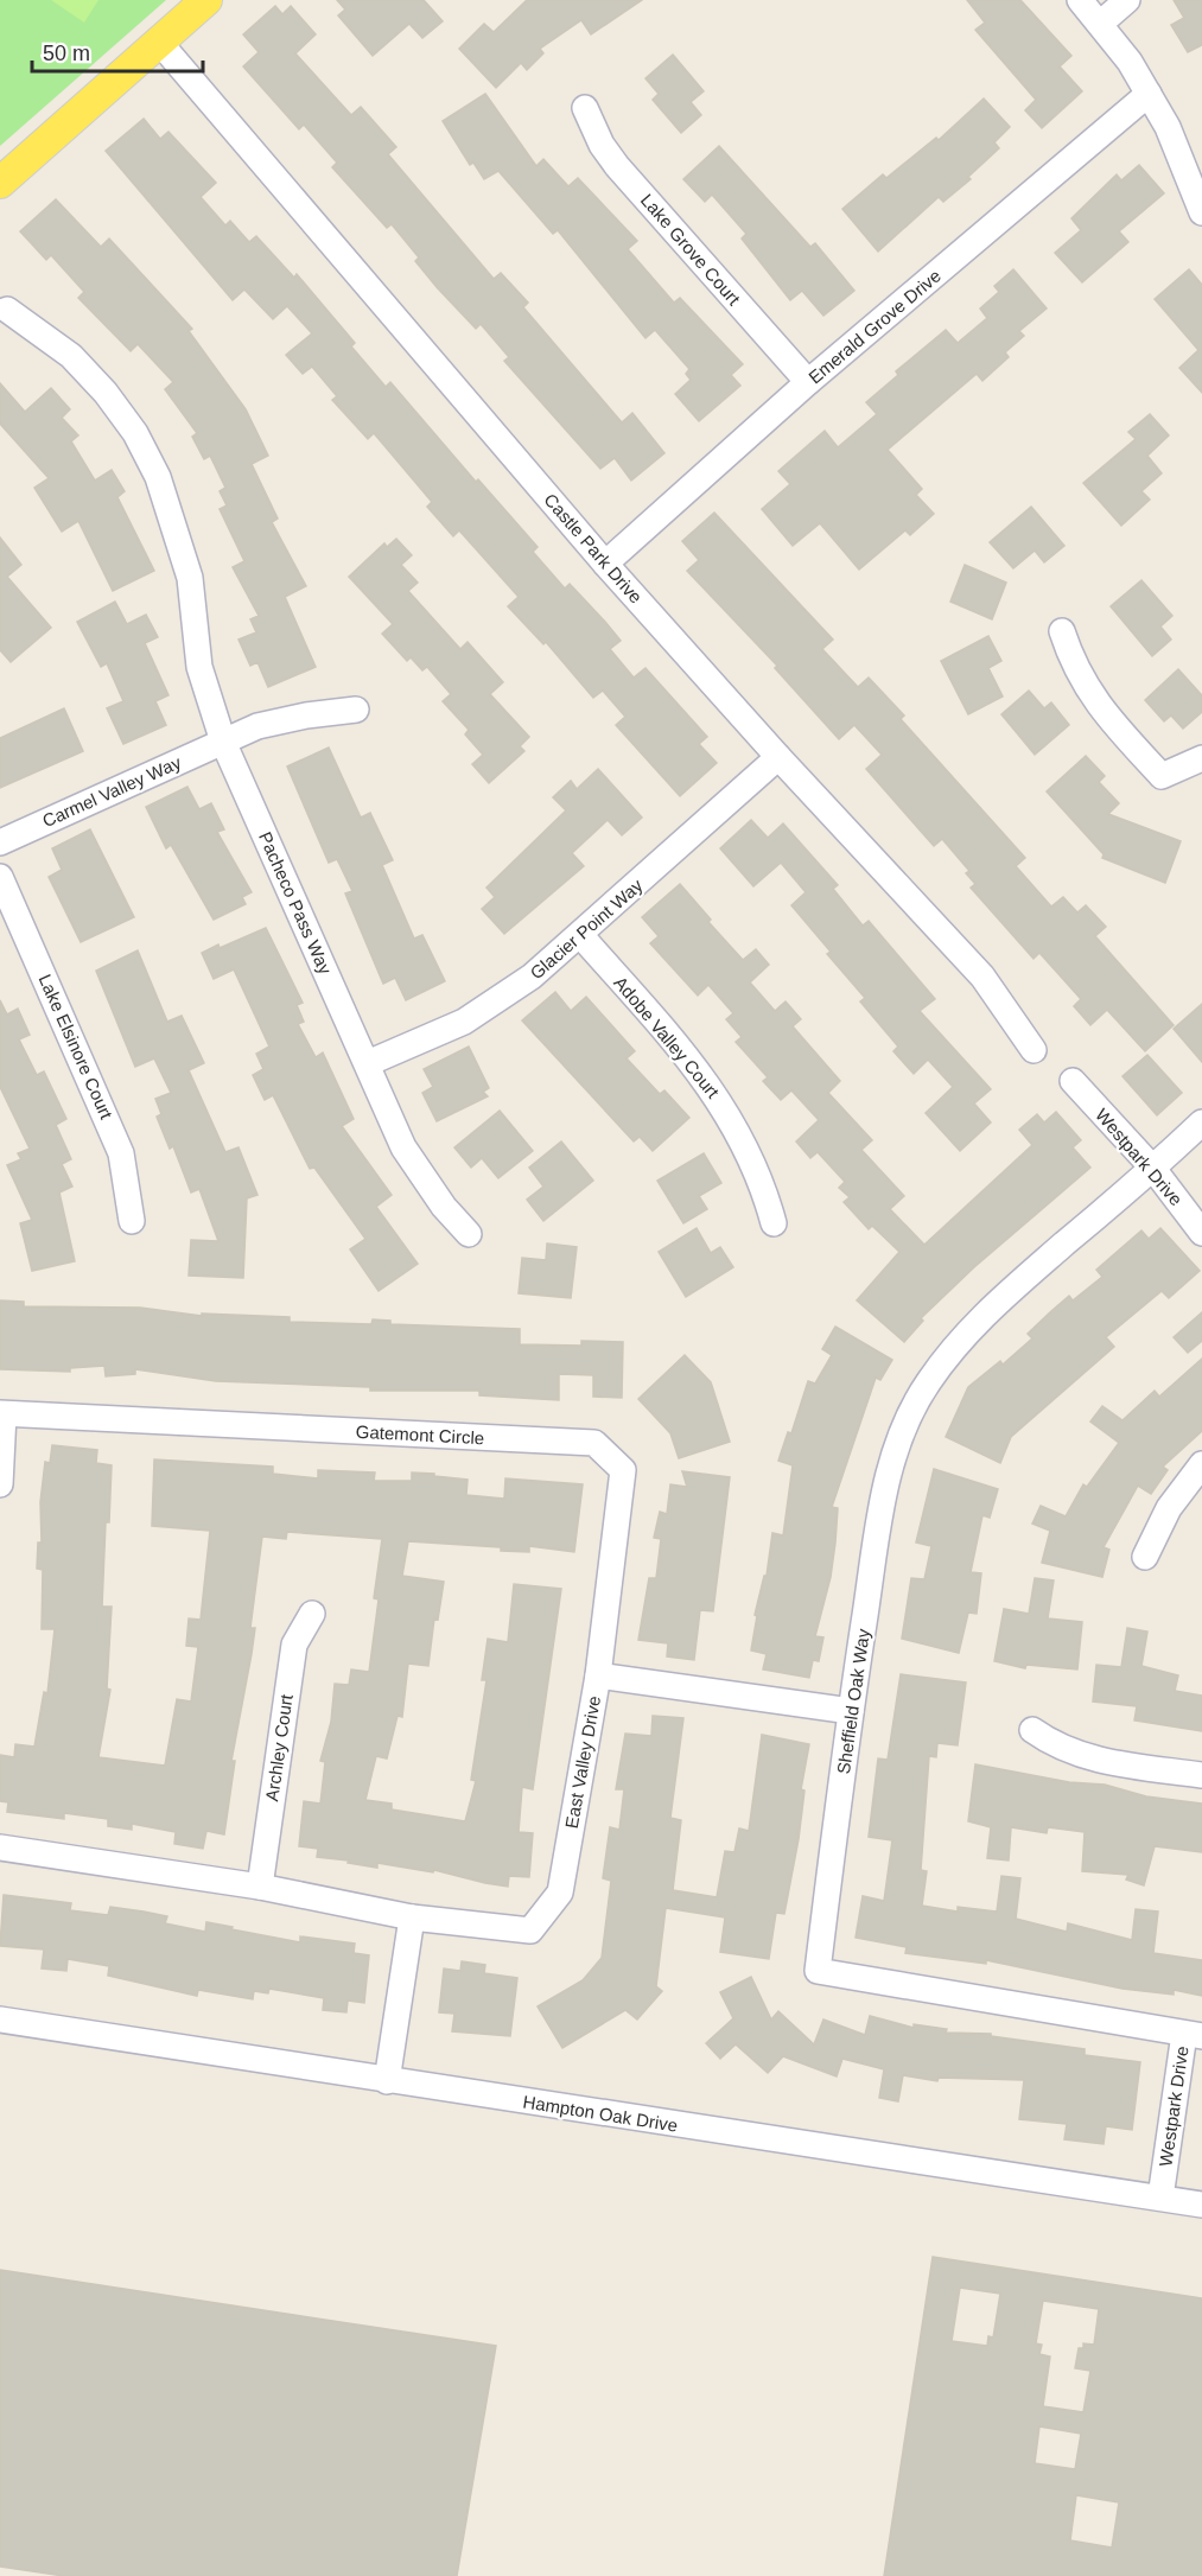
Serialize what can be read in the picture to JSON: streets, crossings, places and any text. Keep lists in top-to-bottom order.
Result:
{
  "streets": {
    "street": [
      "Lake Grove Court",
      "Emerald Grove Drive",
      "Castle Park Drive",
      "Carmel Valley Way",
      "Pacheco Pass Way",
      "Glacier Point Way",
      "Adobe Valley Court",
      "Lake Elsinore Court",
      "Westpark Drive",
      "Gatemont Circle",
      "Sheffield Oak Way",
      "Archley Court",
      "East Valley Drive",
      "Hampton Oak Drive"
    ]
  },
  "crossings": [
    ["Lake Grove Court", "Emerald Grove Drive"],
    ["Emerald Grove Drive", "Castle Park Drive"],
    ["Castle Park Drive", "Glacier Point Way"],
    ["Carmel Valley Way", "Pacheco Pass Way"],
    ["Pacheco Pass Way", "Glacier Point Way"],
    ["Glacier Point Way", "Adobe Valley Court"],
    ["Westpark Drive", "Sheffield Oak Way"],
    ["Westpark Drive", "Hampton Oak Drive"],
    ["Gatemont Circle", "East Valley Drive"],
    ["Sheffield Oak Way", "East Valley Drive"],
    ["Archley Court", "East Valley Drive"]
  ],
  "scale_bar": "50 m"
}
